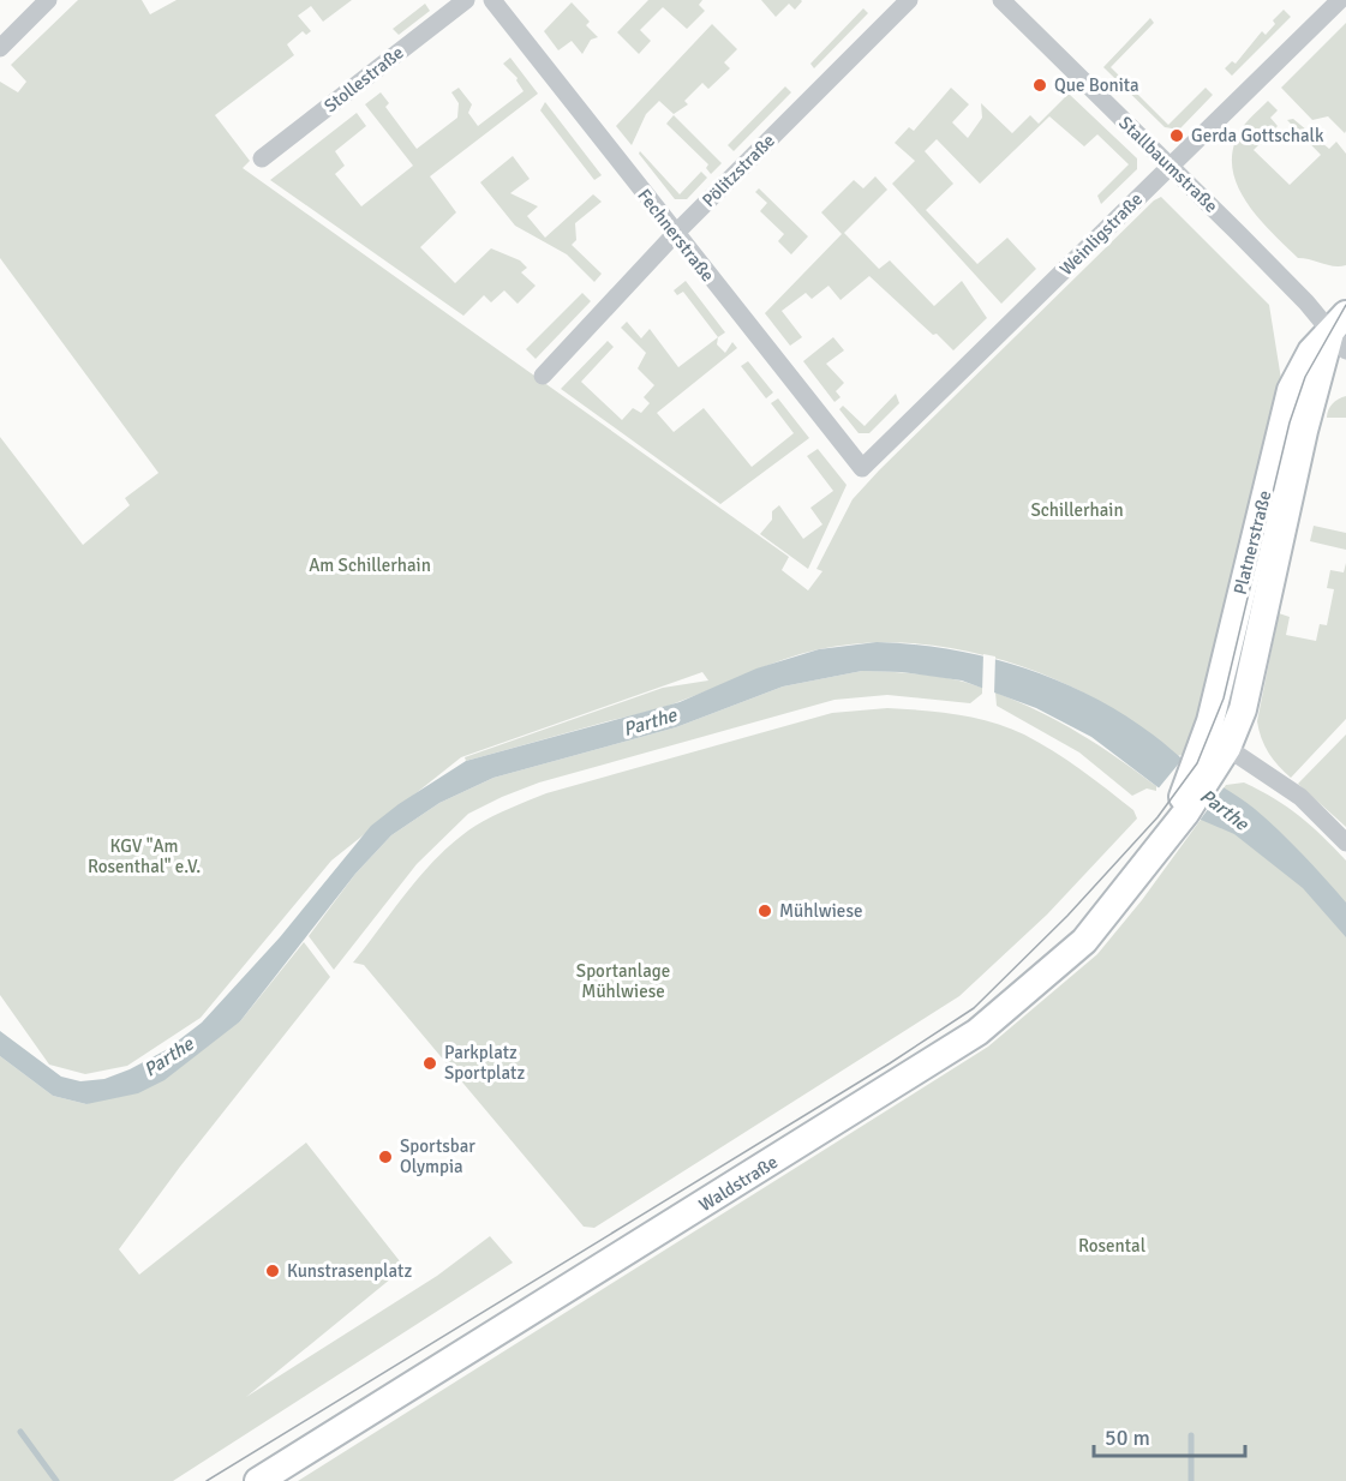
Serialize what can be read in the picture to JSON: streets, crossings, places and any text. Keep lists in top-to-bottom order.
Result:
{
  "streets": {
    "main road": ["Platnerstraße", "Waldstraße"],
    "street": [
      "Stollestraße",
      "Stallbaumstraße",
      "Pölitzstraße",
      "Weinligstraße",
      "Fechnerstraße"
    ]
  },
  "crossings": [
    ["Stallbaumstraße", "Weinligstraße"],
    ["Stallbaumstraße", "Platnerstraße"],
    ["Pölitzstraße", "Fechnerstraße"],
    ["Weinligstraße", "Fechnerstraße"],
    ["Platnerstraße", "Waldstraße"]
  ],
  "water": ["Parthe"],
  "parks": [
    "Schillerhain",
    "Am Schillerhain",
    "KGV \"Am Rosenthal\" e.V.",
    "Sportanlage Mühlwiese",
    "Rosental"
  ],
  "places": [
    "Que Bonita",
    "Gerda Gottschalk",
    "Mühlwiese",
    "Parkplatz Sportplatz",
    "Sportsbar Olympia",
    "Kunstrasenplatz"
  ],
  "scale_bar": "50 m"
}
